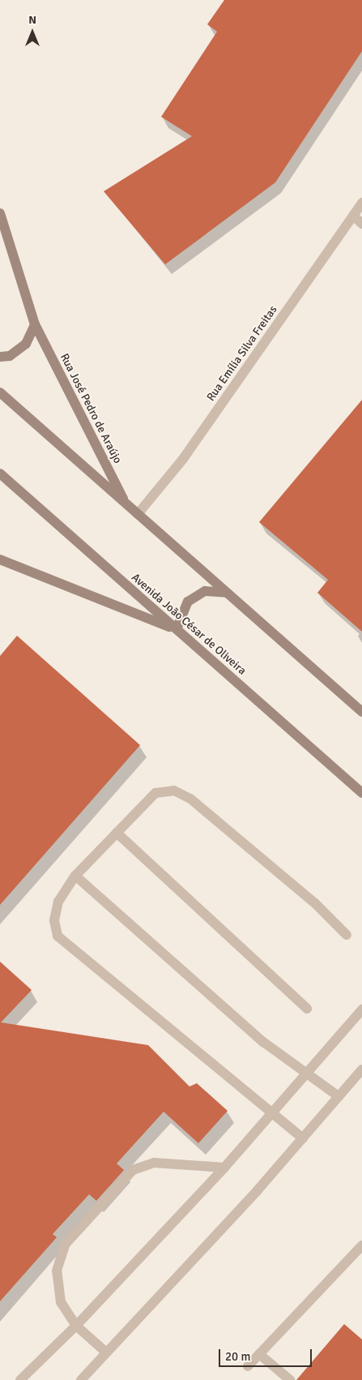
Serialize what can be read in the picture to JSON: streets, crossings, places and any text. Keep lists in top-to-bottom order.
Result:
{
  "streets": {
    "main road": ["Rua José Pedro de Araújo", "Avenida João César de Oliveira"],
    "street": ["Rua Emília Silva Freitas"]
  },
  "scale_bar": "20 m",
  "north": "top"
}
